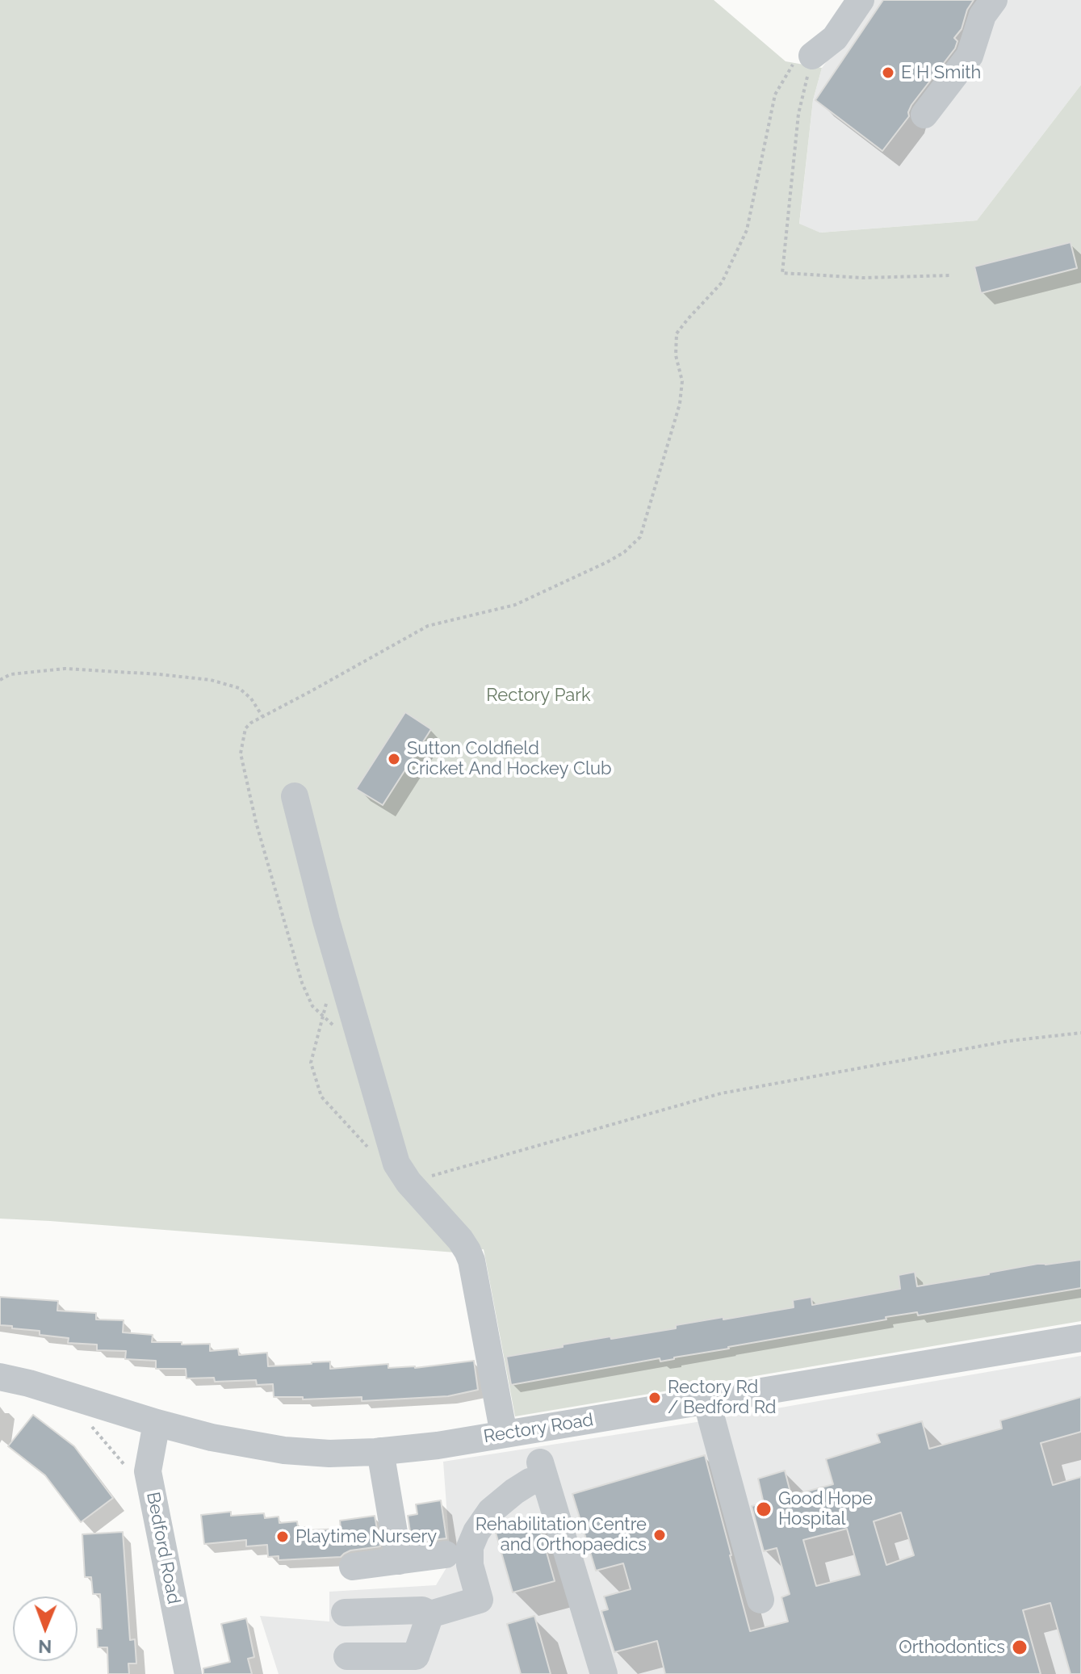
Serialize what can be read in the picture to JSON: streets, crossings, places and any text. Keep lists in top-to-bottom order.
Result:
{
  "streets": {
    "street": ["Rectory Road", "Bedford Road"]
  },
  "crossings": [
    ["Rectory Road", "Bedford Road"]
  ],
  "parks": ["Rectory Park"],
  "places": [
    "E H Smith",
    "Sutton Coldfield Cricket And Hockey Club",
    "Rectory Rd / Bedford Rd",
    "Good Hope Hospital",
    "Rehabilitation Centre and Orthopaedics",
    "Playtime Nursery",
    "Orthodontics"
  ],
  "north": "bottom"
}
